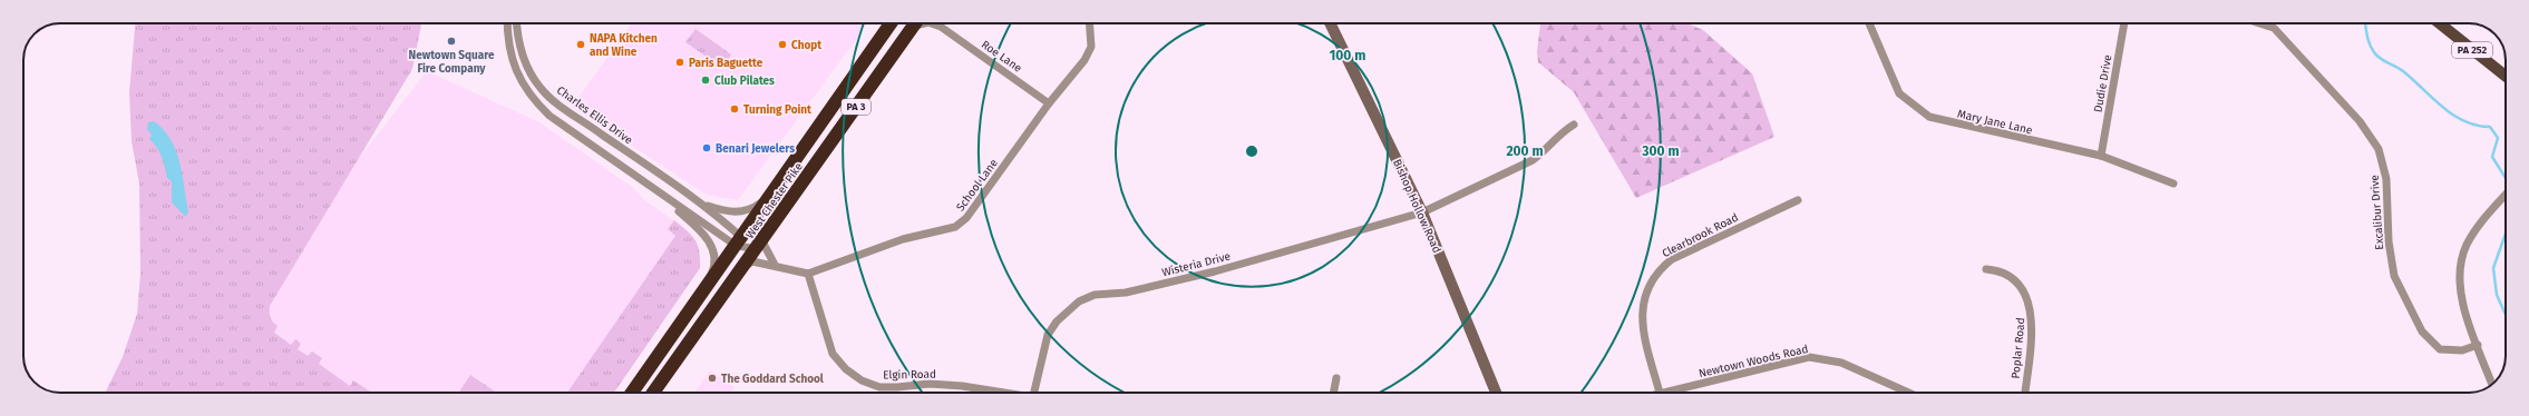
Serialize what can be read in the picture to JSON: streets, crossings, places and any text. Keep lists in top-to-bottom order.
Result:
{
  "streets": {
    "highway": ["PA 3", "West Chester Pike"],
    "main road": ["PA 252"],
    "street": [
      "Roe Lane",
      "Dudie Drive",
      "Charles Ellis Drive",
      "Mary Jane Lane",
      "School Lane",
      "Bishop Hollow Road",
      "Excalibur Drive",
      "Clearbrook Road",
      "Wisteria Drive",
      "Poplar Road",
      "Newtown Woods Road",
      "Elgin Road"
    ]
  },
  "crossings": [
    ["Roe Lane", "School Lane"],
    ["Roe Lane", "West Chester Pike"],
    ["Dudie Drive", "Mary Jane Lane"],
    ["Charles Ellis Drive", "West Chester Pike"],
    ["School Lane", "West Chester Pike"],
    ["School Lane", "Elgin Road"],
    ["Bishop Hollow Road", "Wisteria Drive"],
    ["Clearbrook Road", "Newtown Woods Road"]
  ],
  "places": [
    "Newtown Square Fire Company",
    "NAPA Kitchen and Wine",
    "Chopt",
    "Paris Baguette",
    "Club Pilates",
    "Turning Point",
    "Benari Jewelers",
    "The Goddard School"
  ],
  "rings": ["100 m", "200 m", "300 m"]
}
